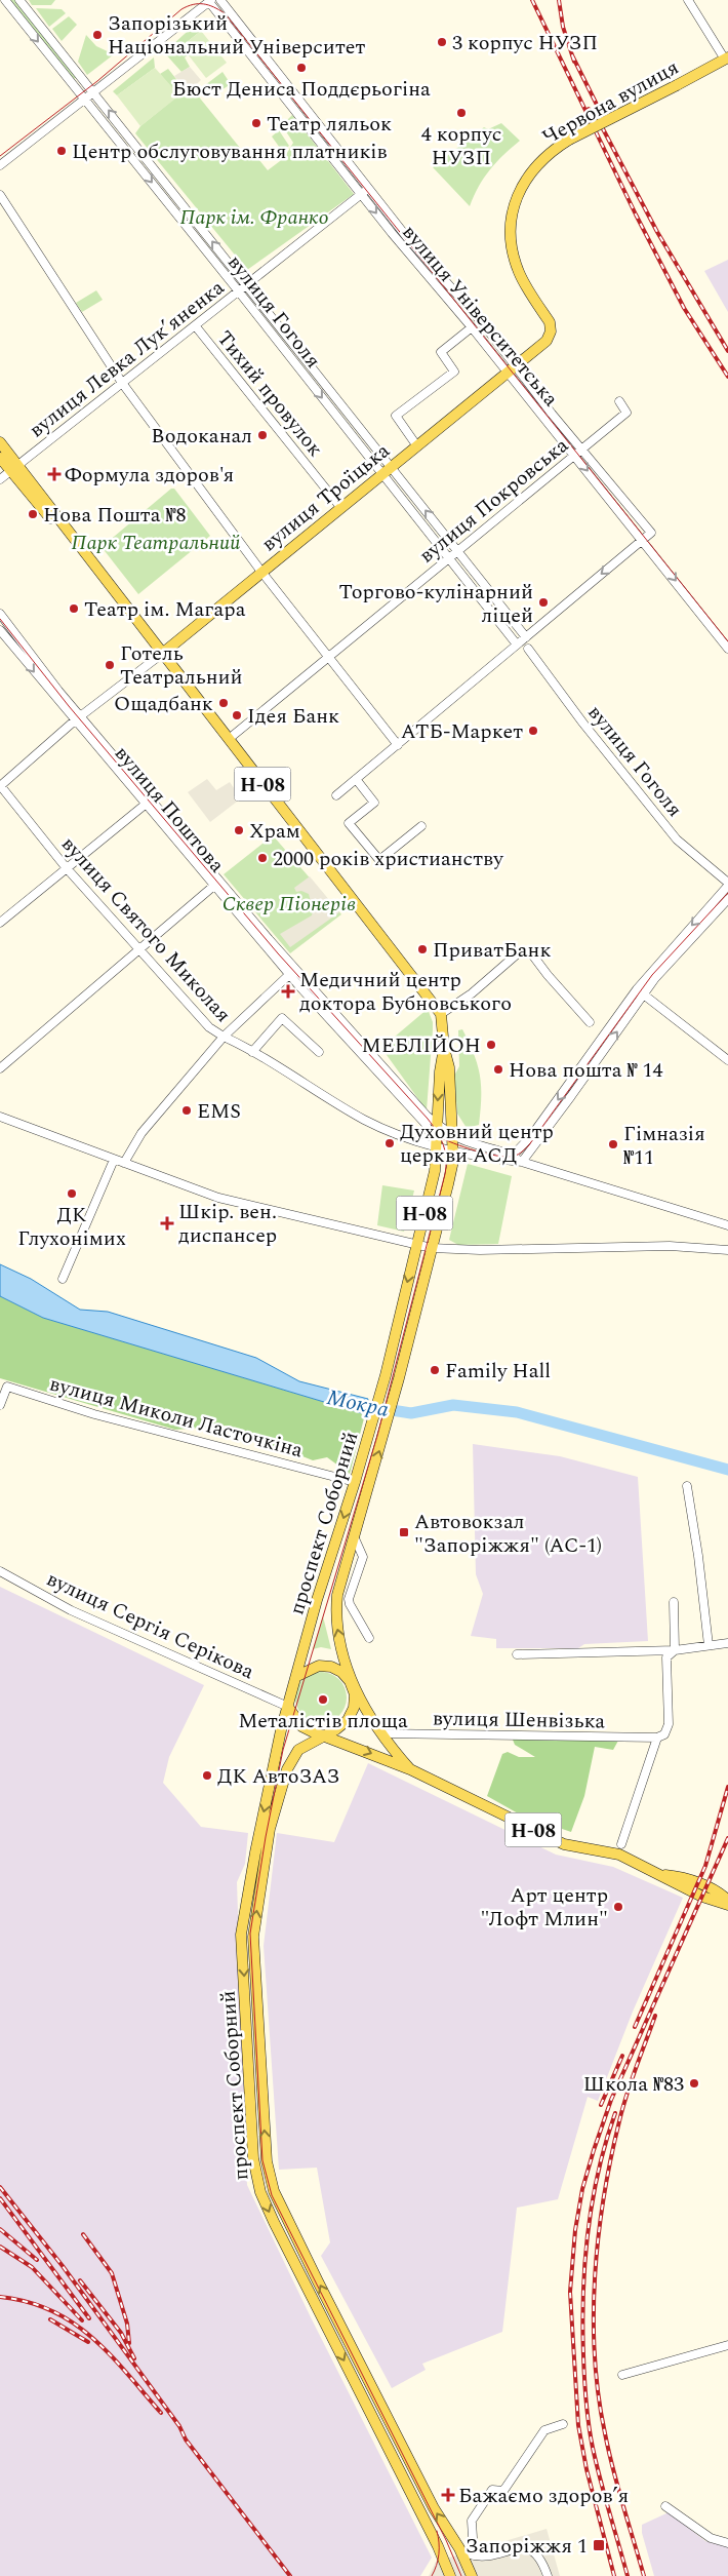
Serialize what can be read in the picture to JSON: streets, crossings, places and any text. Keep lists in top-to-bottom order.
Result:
{
  "streets": {
    "main road": [
      "Червона вулиця",
      "вулиця Троїцька",
      "Н-08",
      "проспект Соборний"
    ],
    "street": [
      "вулиця Гоголя",
      "вулиця Університетська",
      "вулиця Левка Лукʼяненка",
      "Тихий провулок",
      "вулиця Покровська",
      "вулиця Поштова",
      "вулиця Святого Миколая",
      "вулиця Миколи Ласточкіна",
      "вулиця Сергія Серікова",
      "вулиця Шенвізька"
    ]
  },
  "crossings": [
    ["Червона вулиця", "вулиця Троїцька"],
    ["вулиця Гоголя", "вулиця Левка Лукʼяненка"],
    ["вулиця Гоголя", "вулиця Троїцька"],
    ["вулиця Гоголя", "вулиця Покровська"],
    ["вулиця Університетська", "вулиця Левка Лукʼяненка"],
    ["вулиця Університетська", "вулиця Троїцька"],
    ["вулиця Університетська", "вулиця Покровська"],
    ["вулиця Левка Лукʼяненка", "Тихий провулок"],
    ["вулиця Левка Лукʼяненка", "Н-08"],
    ["Тихий провулок", "вулиця Троїцька"],
    ["вулиця Троїцька", "Н-08"],
    ["вулиця Троїцька", "вулиця Поштова"],
    ["вулиця Троїцька", "вулиця Святого Миколая"],
    ["вулиця Покровська", "Н-08"],
    ["Н-08", "проспект Соборний"],
    ["Н-08", "вулиця Сергія Серікова"],
    ["Н-08", "вулиця Шенвізька"],
    ["вулиця Поштова", "вулиця Святого Миколая"],
    ["вулиця Поштова", "проспект Соборний"],
    ["вулиця Святого Миколая", "проспект Соборний"],
    ["вулиця Миколи Ласточкіна", "проспект Соборний"],
    ["проспект Соборний", "вулиця Сергія Серікова"]
  ],
  "water": ["Мокра"],
  "parks": ["Парк ім. Франко", "Парк Театральний", "Сквер Піонерів"],
  "places": {
    "other": [
      "Запорізький Національний Університет",
      "3 корпус НУЗП",
      "Бюст Дениса Поддєрьогіна",
      "4 корпус НУЗП",
      "Театр ляльок",
      "Центр обслуговування платників",
      "Водоканал",
      "Нова Пошта №8",
      "Торгово-кулінарний ліцей",
      "Театр ім. Магара",
      "Готель Театральний",
      "Ощадбанк",
      "Ідея Банк",
      "АТБ-Маркет",
      "Храм",
      "2000 років христианству",
      "ПриватБанк",
      "МЕБЛІЙОН",
      "Нова пошта № 14",
      "EMS",
      "Духовний центр церкви АСД",
      "Гімназія №11",
      "ДК Глухонімих",
      "Family Hall",
      "Металістів площа",
      "ДК АвтоЗАЗ",
      "Арт центр \"Лофт Млин\"",
      "Школа №83"
    ],
    "health": [
      "Формула здоров'я",
      "Медичний центр доктора Бубновського",
      "Шкір. вен. диспансер",
      "Бажаємо здоровʼя"
    ],
    "transit": ["Автовокзал \"Запоріжжя\" (АС-1)", "Запоріжжя 1"]
  }
}
